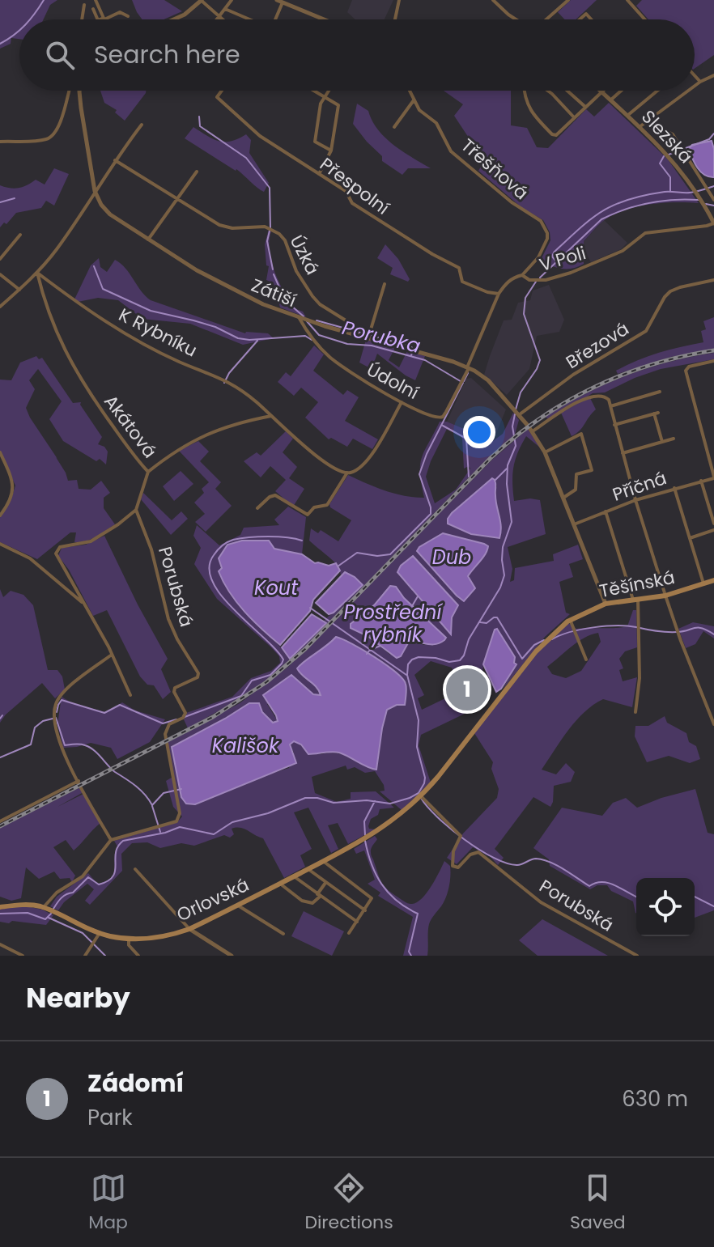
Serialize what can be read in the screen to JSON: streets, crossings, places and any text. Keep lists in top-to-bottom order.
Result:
{
  "streets": {
    "main road": ["Těšínská", "Orlovská"],
    "street": [
      "Slezská",
      "Třešňová",
      "Přespolní",
      "Úzká",
      "V Poli",
      "Zátiší",
      "K Rybníku",
      "Březová",
      "Údolní",
      "Akátová",
      "Příčná",
      "Porubská"
    ]
  },
  "crossings": [
    ["Slezská", "V Poli"],
    ["Třešňová", "V Poli"],
    ["Přespolní", "V Poli"],
    ["Úzká", "Zátiší"],
    ["V Poli", "Zátiší"],
    ["V Poli", "Údolní"],
    ["Zátiší", "Březová"],
    ["Zátiší", "Údolní"],
    ["Zátiší", "Příčná"],
    ["Zátiší", "Těšínská"],
    ["K Rybníku", "Akátová"],
    ["Těšínská", "Porubská"],
    ["Těšínská", "Orlovská"],
    ["Porubská", "Orlovská"]
  ],
  "water": [
    "Porubka",
    "Dub",
    "Kout",
    "Prostřední rybník",
    "Kališok"
  ],
  "page": {
    "search": "Search here",
    "pins": "1",
    "heading": "Nearby",
    "list": [
      {
        "mark": "1",
        "name": "Zádomí",
        "note": "Park",
        "value": "630 m"
      }
    ],
    "nav": ["Map", "Directions", "Saved"]
  }
}
